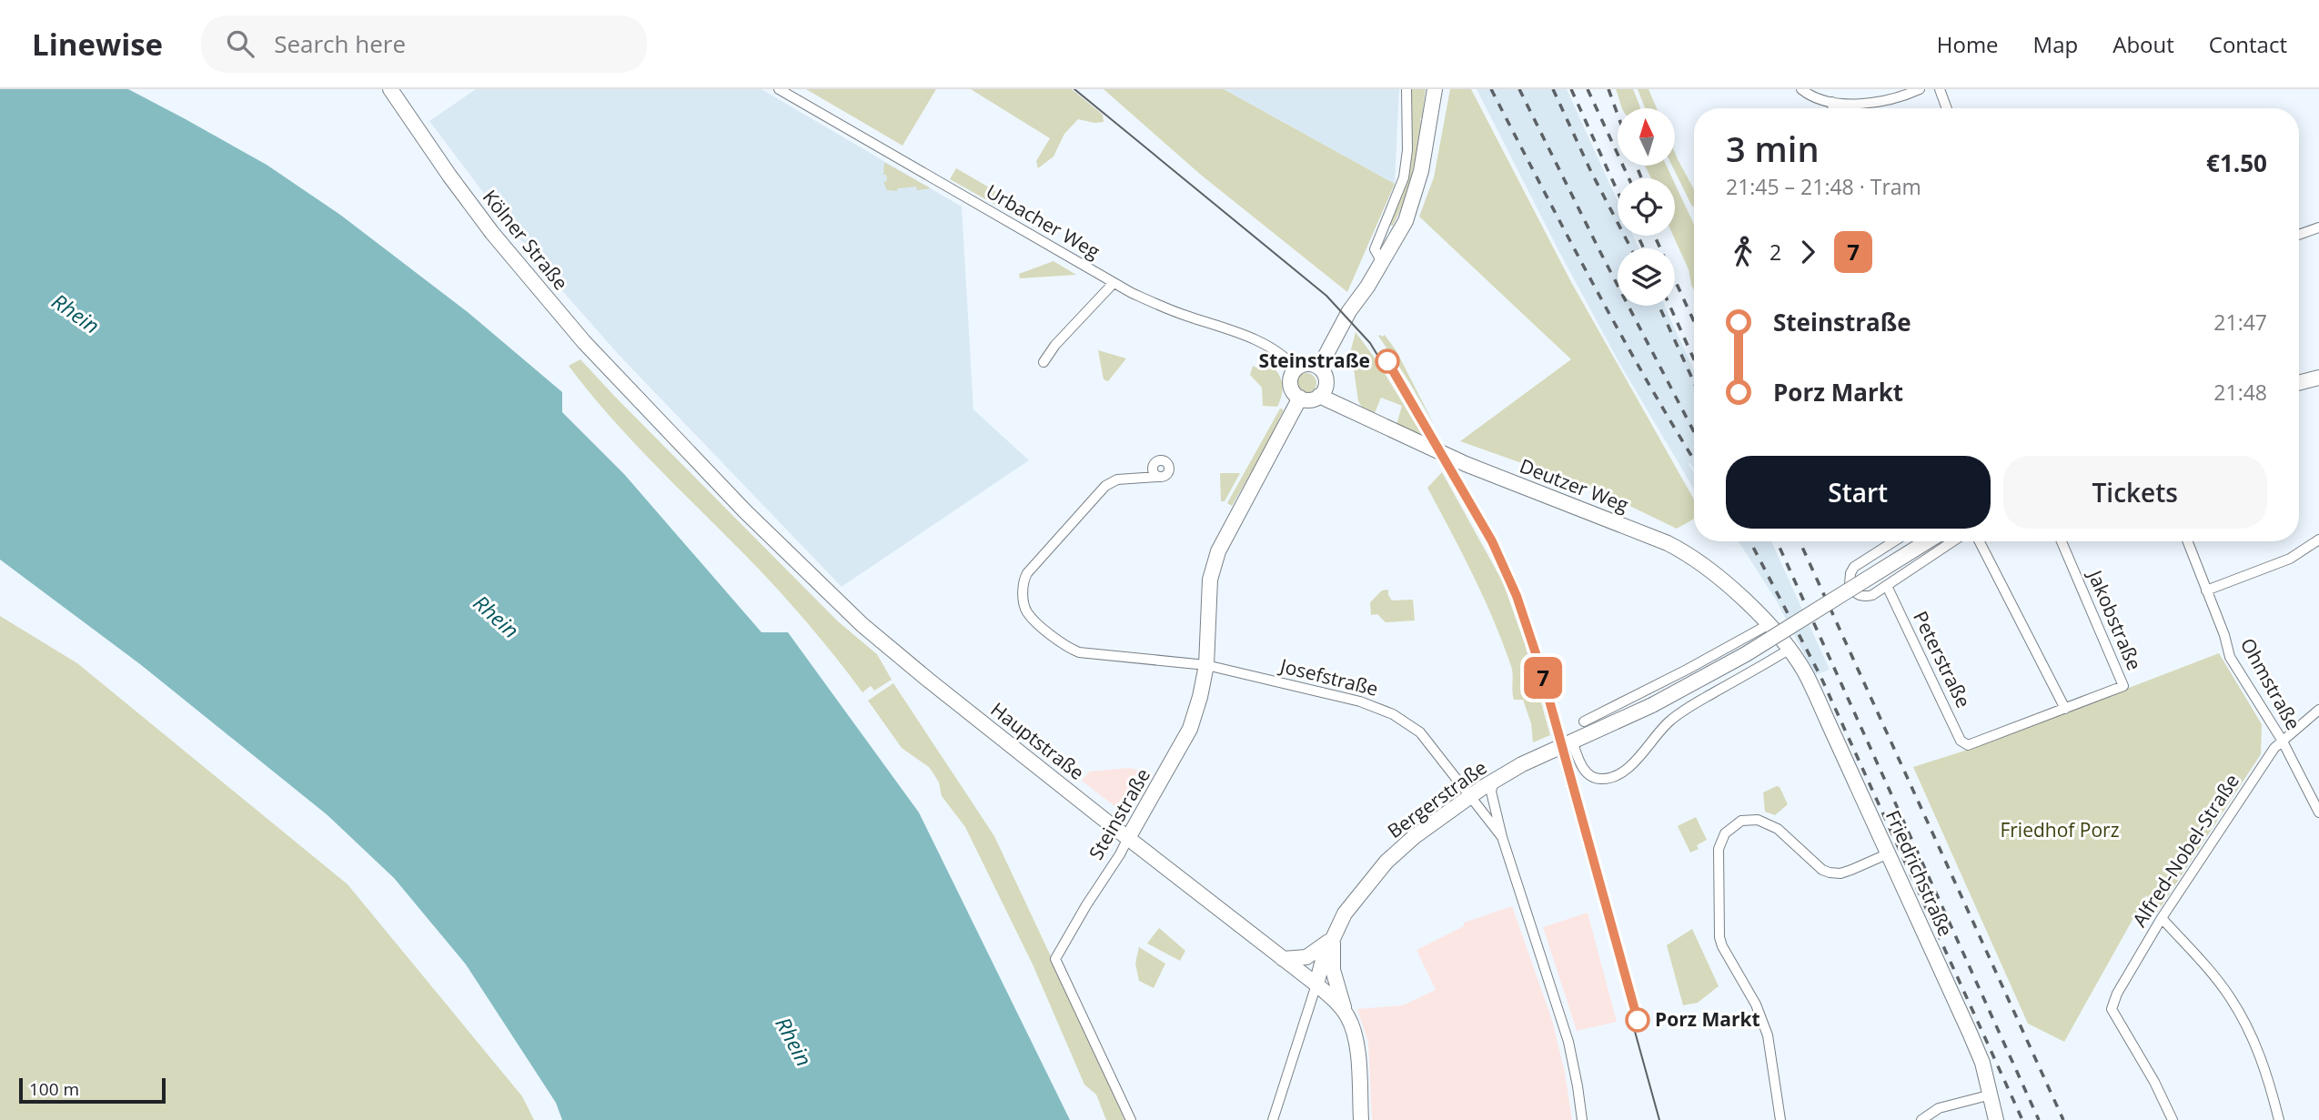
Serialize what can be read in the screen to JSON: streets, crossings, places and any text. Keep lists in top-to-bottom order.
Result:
{
  "streets": {
    "main road": [
      "Kölner Straße",
      "Deutzer Weg",
      "Hauptstraße",
      "Bergerstraße",
      "Steinstraße",
      "Friedrichstraße"
    ],
    "street": [
      "Urbacher Weg",
      "Jakobstraße",
      "Peterstraße",
      "Josefstraße",
      "Ohmstraße",
      "Alfred-Nobel-Straße"
    ]
  },
  "crossings": [
    ["Urbacher Weg", "Deutzer Weg"],
    ["Urbacher Weg", "Steinstraße"],
    ["Kölner Straße", "Hauptstraße"],
    ["Deutzer Weg", "Steinstraße"],
    ["Deutzer Weg", "Friedrichstraße"],
    ["Jakobstraße", "Peterstraße"],
    ["Josefstraße", "Bergerstraße"],
    ["Josefstraße", "Steinstraße"],
    ["Ohmstraße", "Alfred-Nobel-Straße"],
    ["Hauptstraße", "Bergerstraße"],
    ["Hauptstraße", "Steinstraße"]
  ],
  "water": ["Rhein"],
  "parks": ["Friedhof Porz"],
  "places": ["Steinstraße", "Porz Markt"],
  "lines": ["tram line 7"],
  "scale_bar": "100 m",
  "north": "top",
  "page": {
    "header": "Linewise",
    "search": "Search here",
    "nav": [
      "Home",
      "Map",
      "About",
      "Contact"
    ],
    "on_map": "7",
    "heading": ["3 min", "21:45 – 21:48 · Tram", "€1.50"],
    "legs": ["2", "7"],
    "list": [
      {
        "name": "Steinstraße",
        "value": "21:47"
      },
      {
        "name": "Porz Markt",
        "value": "21:48"
      }
    ],
    "buttons": ["Start", "Tickets"],
    "scale": "100 m"
  }
}
